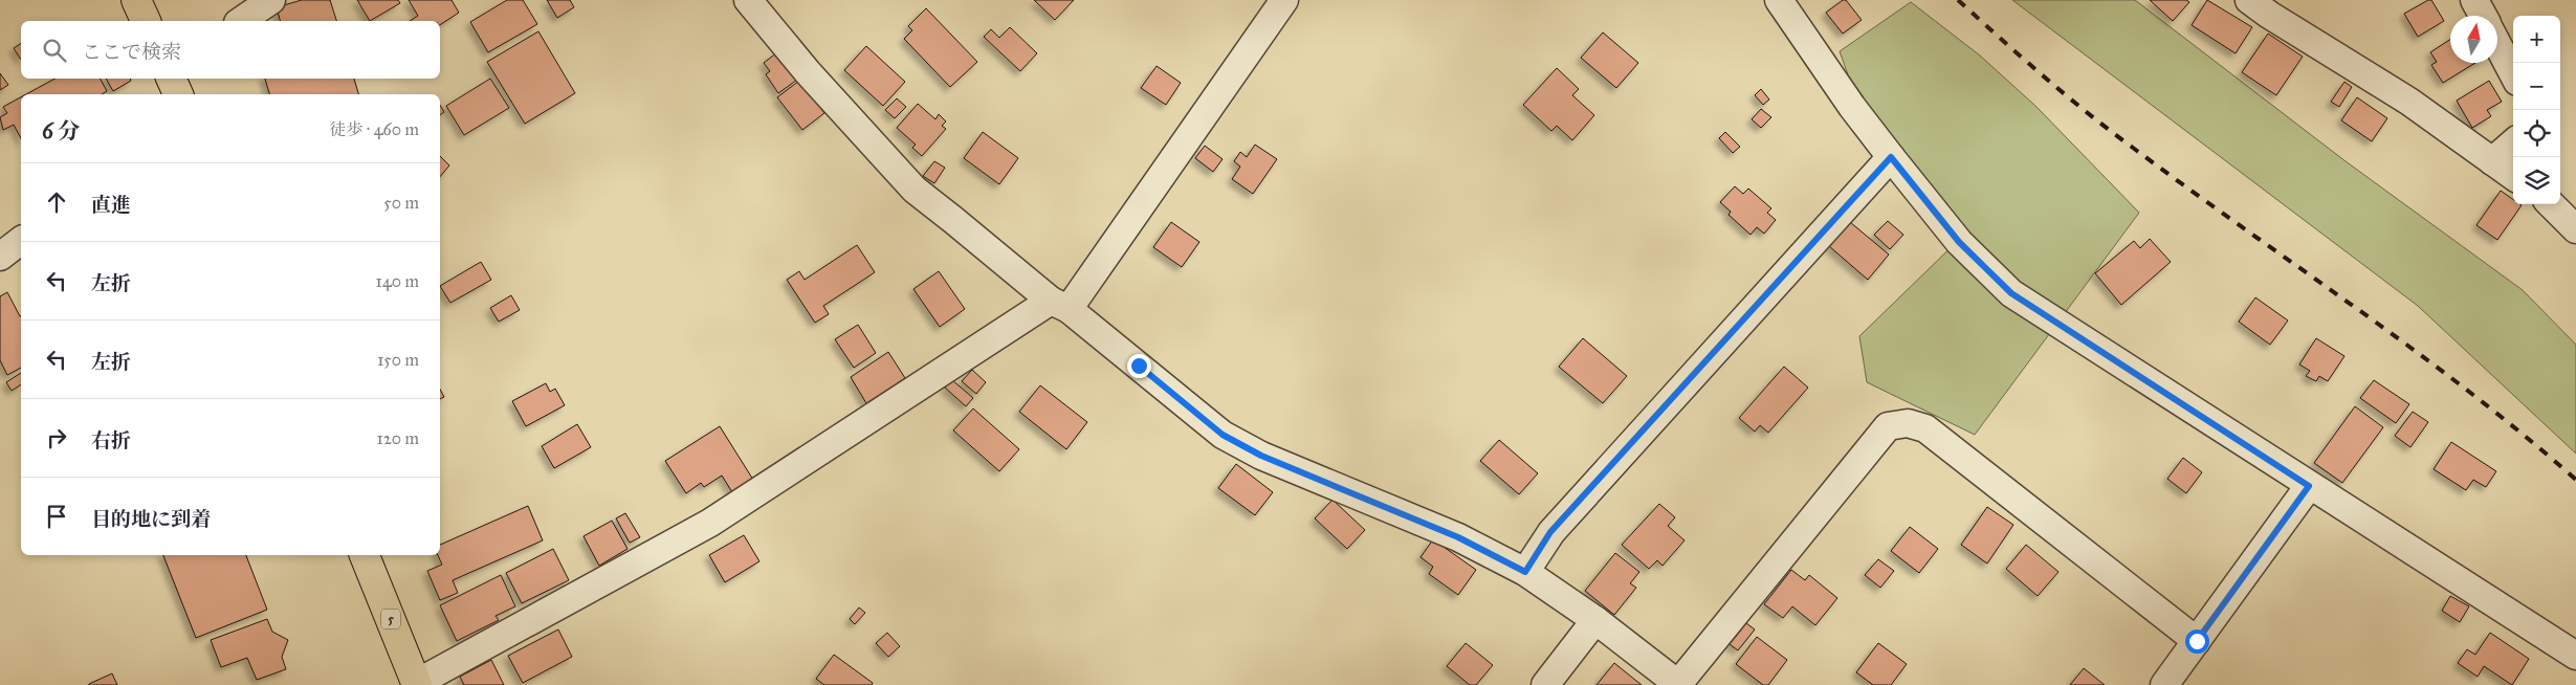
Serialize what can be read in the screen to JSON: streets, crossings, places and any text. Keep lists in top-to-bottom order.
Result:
{
  "streets": {
    "highway": ["5"]
  },
  "north": "top",
  "page": {
    "map_buttons": ["+", "−"],
    "search": "ここで検索",
    "heading": ["6 分", "徒歩 · 460 m"],
    "list": [
      ["直進", "50 m"],
      ["左折", "140 m"],
      ["左折", "150 m"],
      ["右折", "120 m"],
      "目的地に到着"
    ]
  }
}
